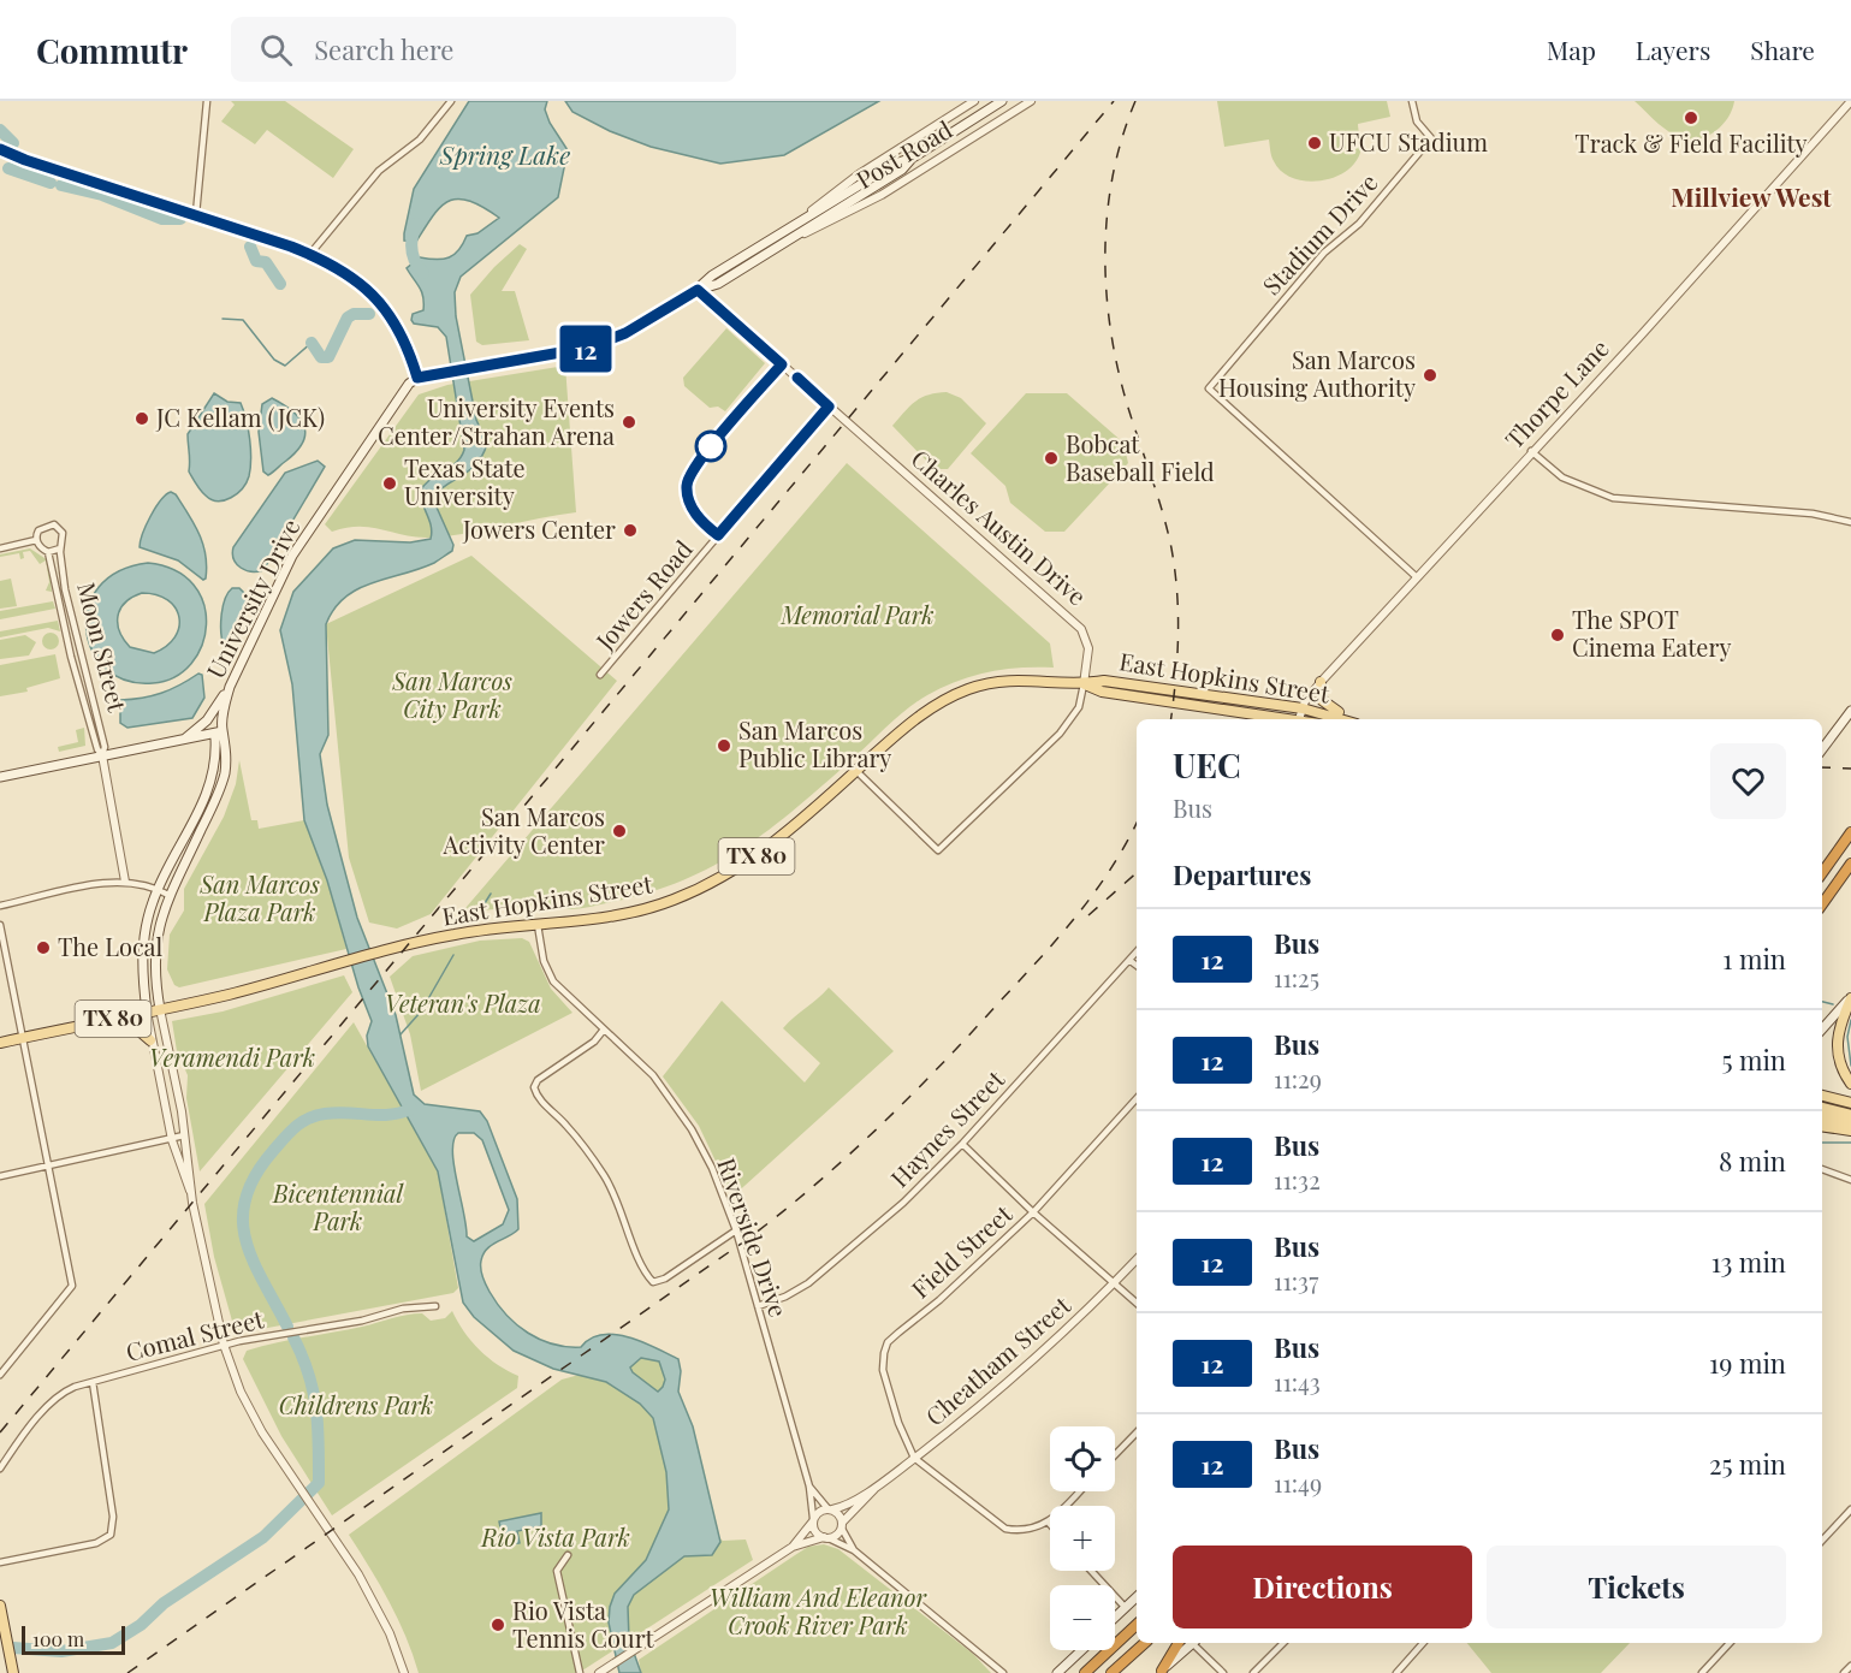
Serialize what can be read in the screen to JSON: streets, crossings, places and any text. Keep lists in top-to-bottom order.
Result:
{
  "streets": {
    "main road": ["University Drive", "East Hopkins Street", "TX 80"],
    "street": [
      "Post Road",
      "Stadium Drive",
      "Thorpe Lane",
      "Charles Austin Drive",
      "Jowers Road",
      "Moon Street",
      "Haynes Street",
      "Riverside Drive",
      "Field Street",
      "Comal Street",
      "Cheatham Street"
    ]
  },
  "crossings": [
    ["Stadium Drive", "Thorpe Lane"],
    ["Thorpe Lane", "East Hopkins Street"],
    ["Charles Austin Drive", "Jowers Road"],
    ["Charles Austin Drive", "East Hopkins Street"],
    ["East Hopkins Street", "Riverside Drive"],
    ["Haynes Street", "Riverside Drive"],
    ["Riverside Drive", "Cheatham Street"],
    ["Field Street", "Cheatham Street"]
  ],
  "districts": ["Millview West"],
  "water": ["Spring Lake"],
  "parks": [
    "Memorial Park",
    "San Marcos City Park",
    "San Marcos Plaza Park",
    "Veteran's Plaza",
    "Veramendi Park",
    "Bicentennial Park",
    "Childrens Park",
    "Rio Vista Park",
    "William And Eleanor Crook River Park"
  ],
  "places": [
    "Track & Field Facility",
    "UFCU Stadium",
    "San Marcos Housing Authority",
    "JC Kellam (JCK)",
    "University Events Center/Strahan Arena",
    "Bobcat Baseball Field",
    "Texas State University",
    "Jowers Center",
    "The SPOT Cinema Eatery",
    "San Marcos Public Library",
    "San Marcos Activity Center",
    "The Local",
    "Rio Vista Tennis Court"
  ],
  "lines": ["bus line 12"],
  "scale_bar": "100 m",
  "page": {
    "header": "Commutr",
    "search": "Search here",
    "nav": ["Map", "Layers", "Share"],
    "on_map": "12",
    "heading": [
      ["UEC", "Bus"],
      "Departures"
    ],
    "list": [
      {
        "mark": "12",
        "name": "Bus",
        "note": "11:25",
        "value": "1 min"
      },
      {
        "mark": "12",
        "name": "Bus",
        "note": "11:29",
        "value": "5 min"
      },
      {
        "mark": "12",
        "name": "Bus",
        "note": "11:32",
        "value": "8 min"
      },
      {
        "mark": "12",
        "name": "Bus",
        "note": "11:37",
        "value": "13 min"
      },
      {
        "mark": "12",
        "name": "Bus",
        "note": "11:43",
        "value": "19 min"
      },
      {
        "mark": "12",
        "name": "Bus",
        "note": "11:49",
        "value": "25 min"
      }
    ],
    "map_buttons": ["+", "−"],
    "buttons": ["Directions", "Tickets"],
    "scale": "100 m"
  }
}
